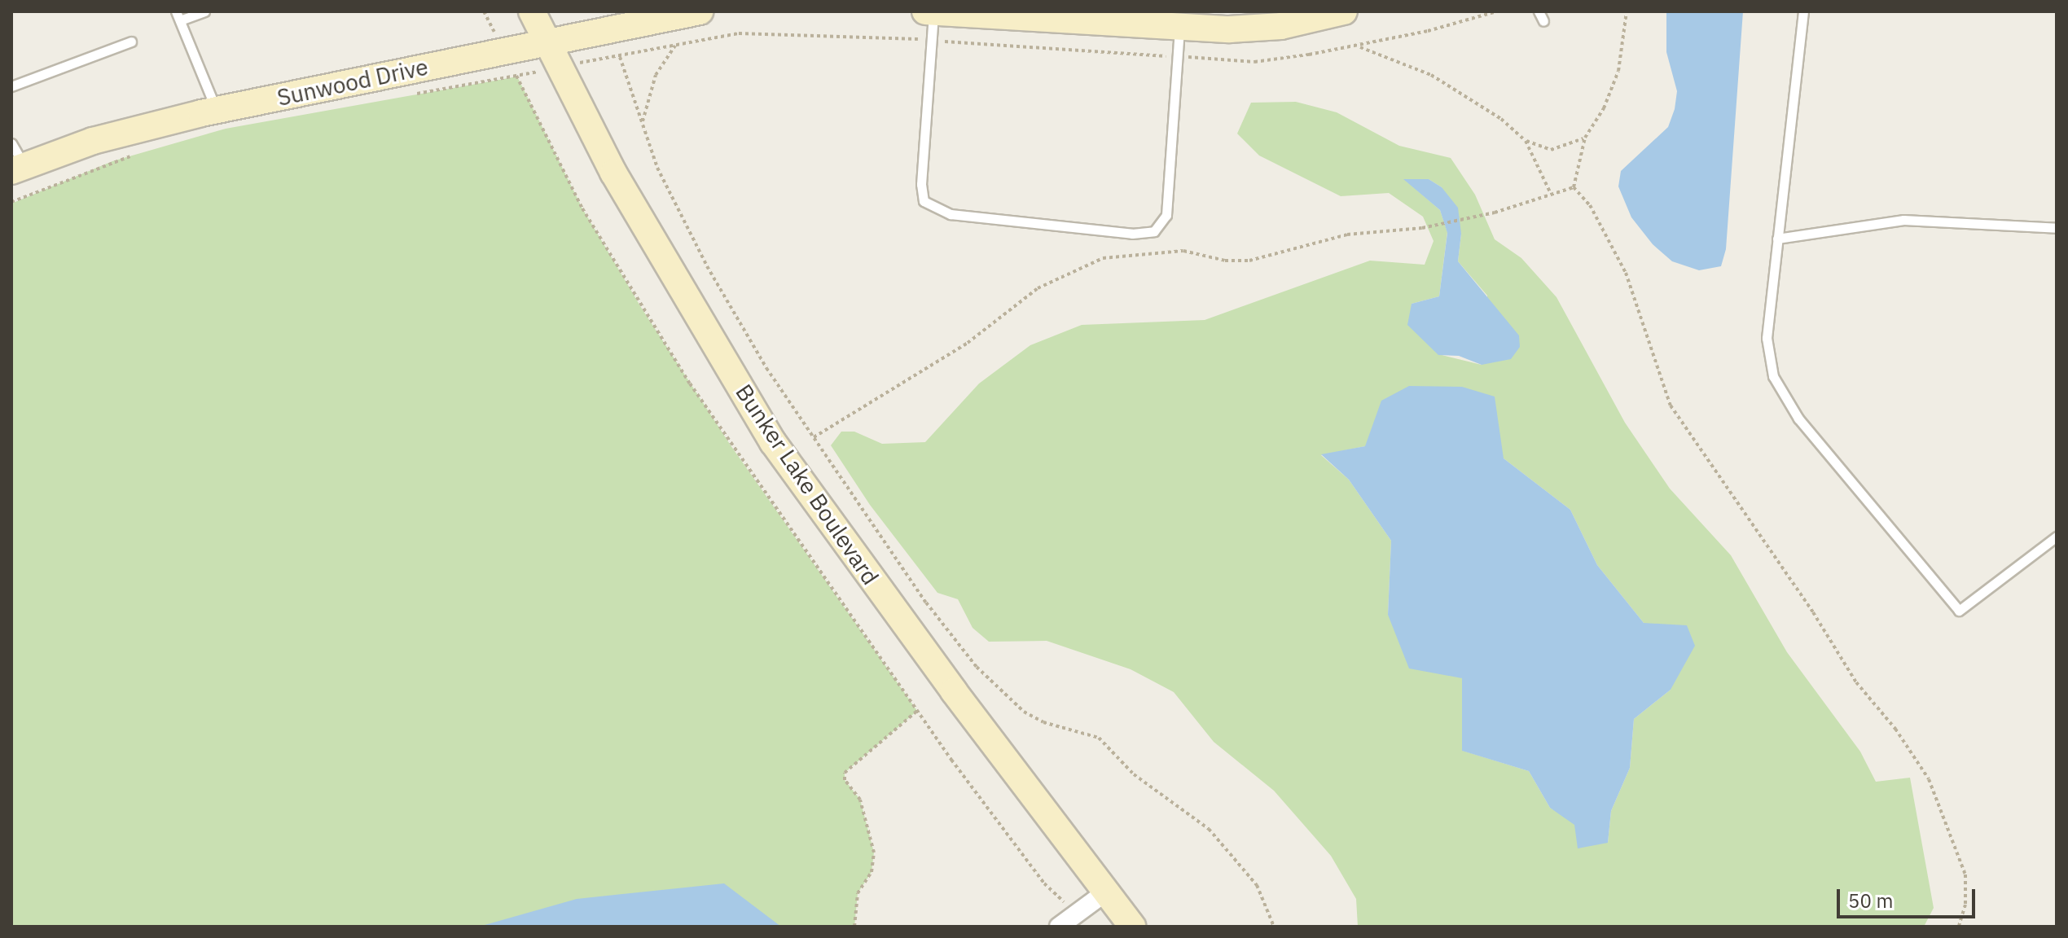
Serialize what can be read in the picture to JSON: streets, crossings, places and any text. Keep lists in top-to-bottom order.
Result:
{
  "streets": {
    "main road": ["Sunwood Drive", "Bunker Lake Boulevard"]
  },
  "crossings": [
    ["Sunwood Drive", "Bunker Lake Boulevard"]
  ],
  "scale_bar": "50 m"
}
